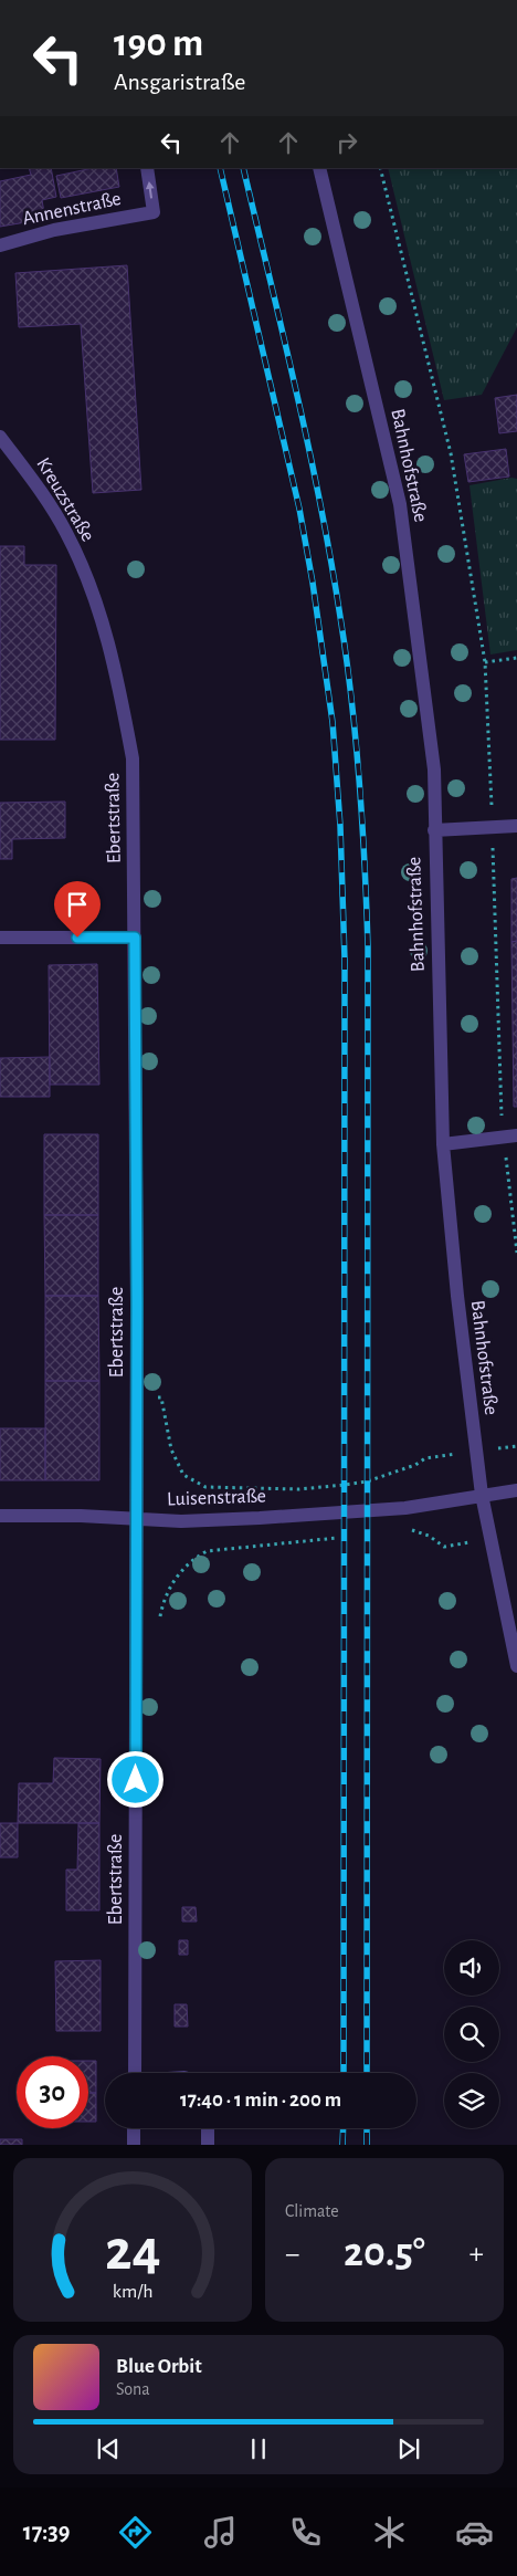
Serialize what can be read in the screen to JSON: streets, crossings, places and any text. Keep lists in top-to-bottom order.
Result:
{
  "streets": {
    "street": [
      "Annenstraße",
      "Bahnhofstraße",
      "Kreuzstraße",
      "Ebertstraße",
      "Luisenstraße"
    ]
  },
  "crossings": [
    ["Bahnhofstraße", "Luisenstraße"],
    ["Kreuzstraße", "Ebertstraße"],
    ["Ebertstraße", "Luisenstraße"]
  ],
  "one_way": ["Annenstraße"],
  "page": {
    "turn": ["190 m", "Ansgaristraße"],
    "limit": "30",
    "trip": "17:40 · 1 min · 200 m",
    "tile": "Climate",
    "heat": ["−", "20.5°", "+"],
    "song": ["Blue Orbit", "Sona"],
    "tabs": "17:39",
    "gauge": ["24", "km/h"]
  }
}
